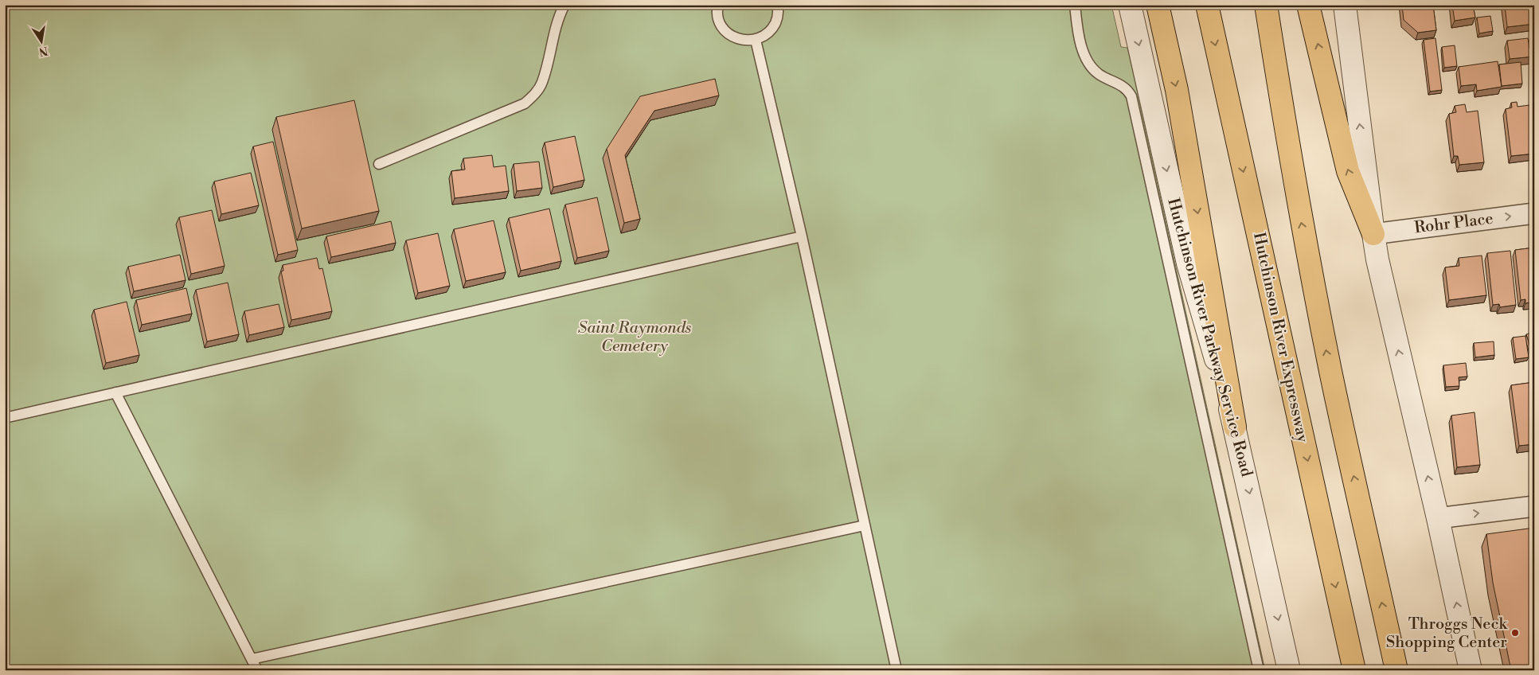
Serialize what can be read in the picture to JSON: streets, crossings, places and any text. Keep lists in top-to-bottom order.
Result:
{
  "streets": {
    "highway": ["Hutchinson River Expressway"],
    "street": ["Rohr Place", "Hutchinson River Parkway Service Road"]
  },
  "one_way": ["Rohr Place"],
  "parks": ["Saint Raymonds Cemetery"],
  "places": ["Throggs Neck Shopping Center"],
  "north": "bottom"
}
